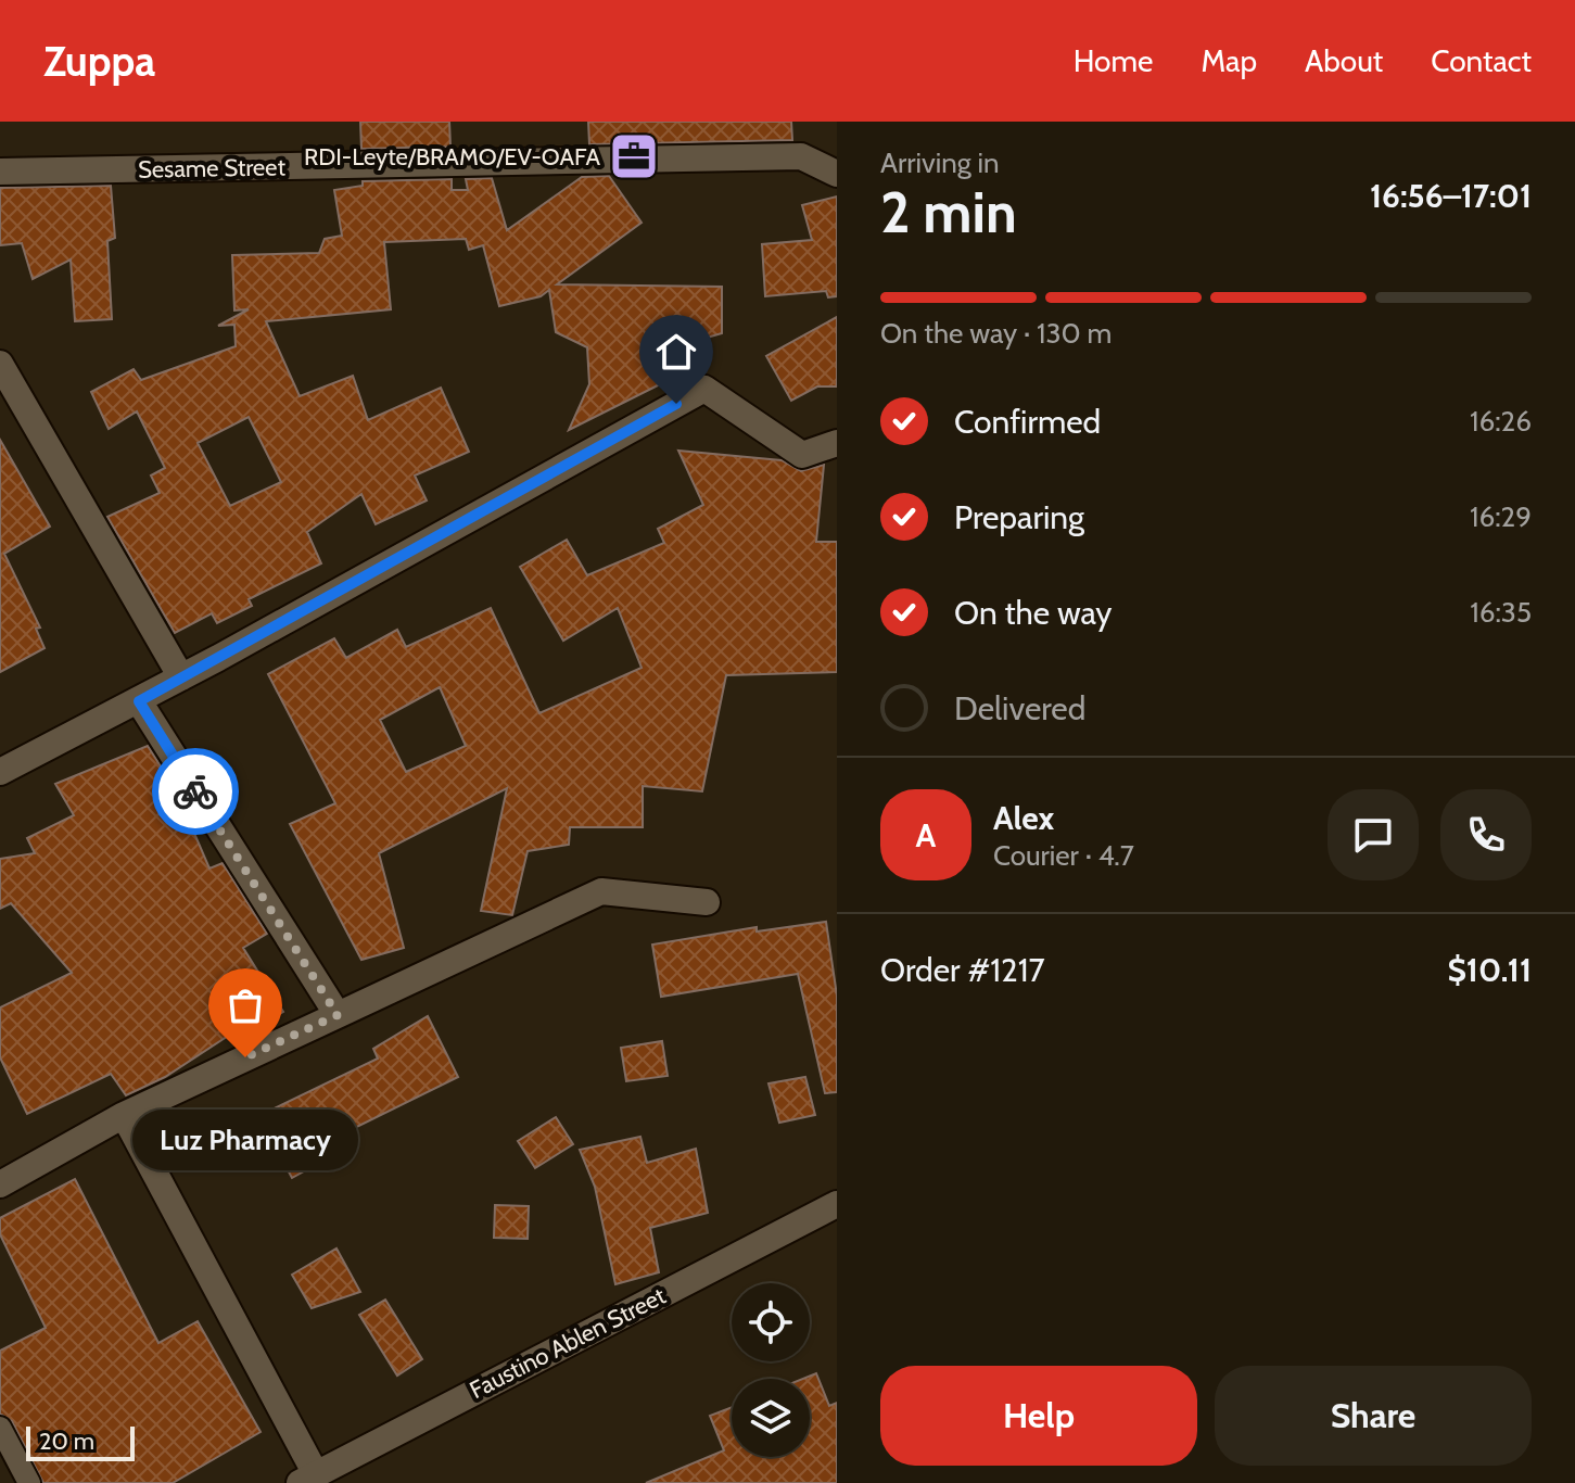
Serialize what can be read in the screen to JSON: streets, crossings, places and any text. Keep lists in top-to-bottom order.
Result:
{
  "streets": {
    "street": ["Sesame Street", "Faustino Ablen Street"]
  },
  "places": {
    "office": ["RDI-Leyte/BRAMO/EV-OAFA"],
    "other": ["Luz Pharmacy"]
  },
  "scale_bar": "20 m",
  "page": {
    "header": "Zuppa",
    "nav": [
      "Home",
      "Map",
      "About",
      "Contact"
    ],
    "heading": ["2 min", "Arriving in", "16:56–17:01"],
    "panel": [
      "Alex",
      "Courier · 4.7",
      "Order #1217",
      "$10.11"
    ],
    "bar": "On the way · 130 m",
    "list": [
      ["Confirmed", "16:26"],
      ["Preparing", "16:29"],
      ["On the way", "16:35"],
      "Delivered"
    ],
    "round": "A",
    "bubble": "Luz Pharmacy",
    "buttons": ["Help", "Share"],
    "scale": "20 m"
  }
}
